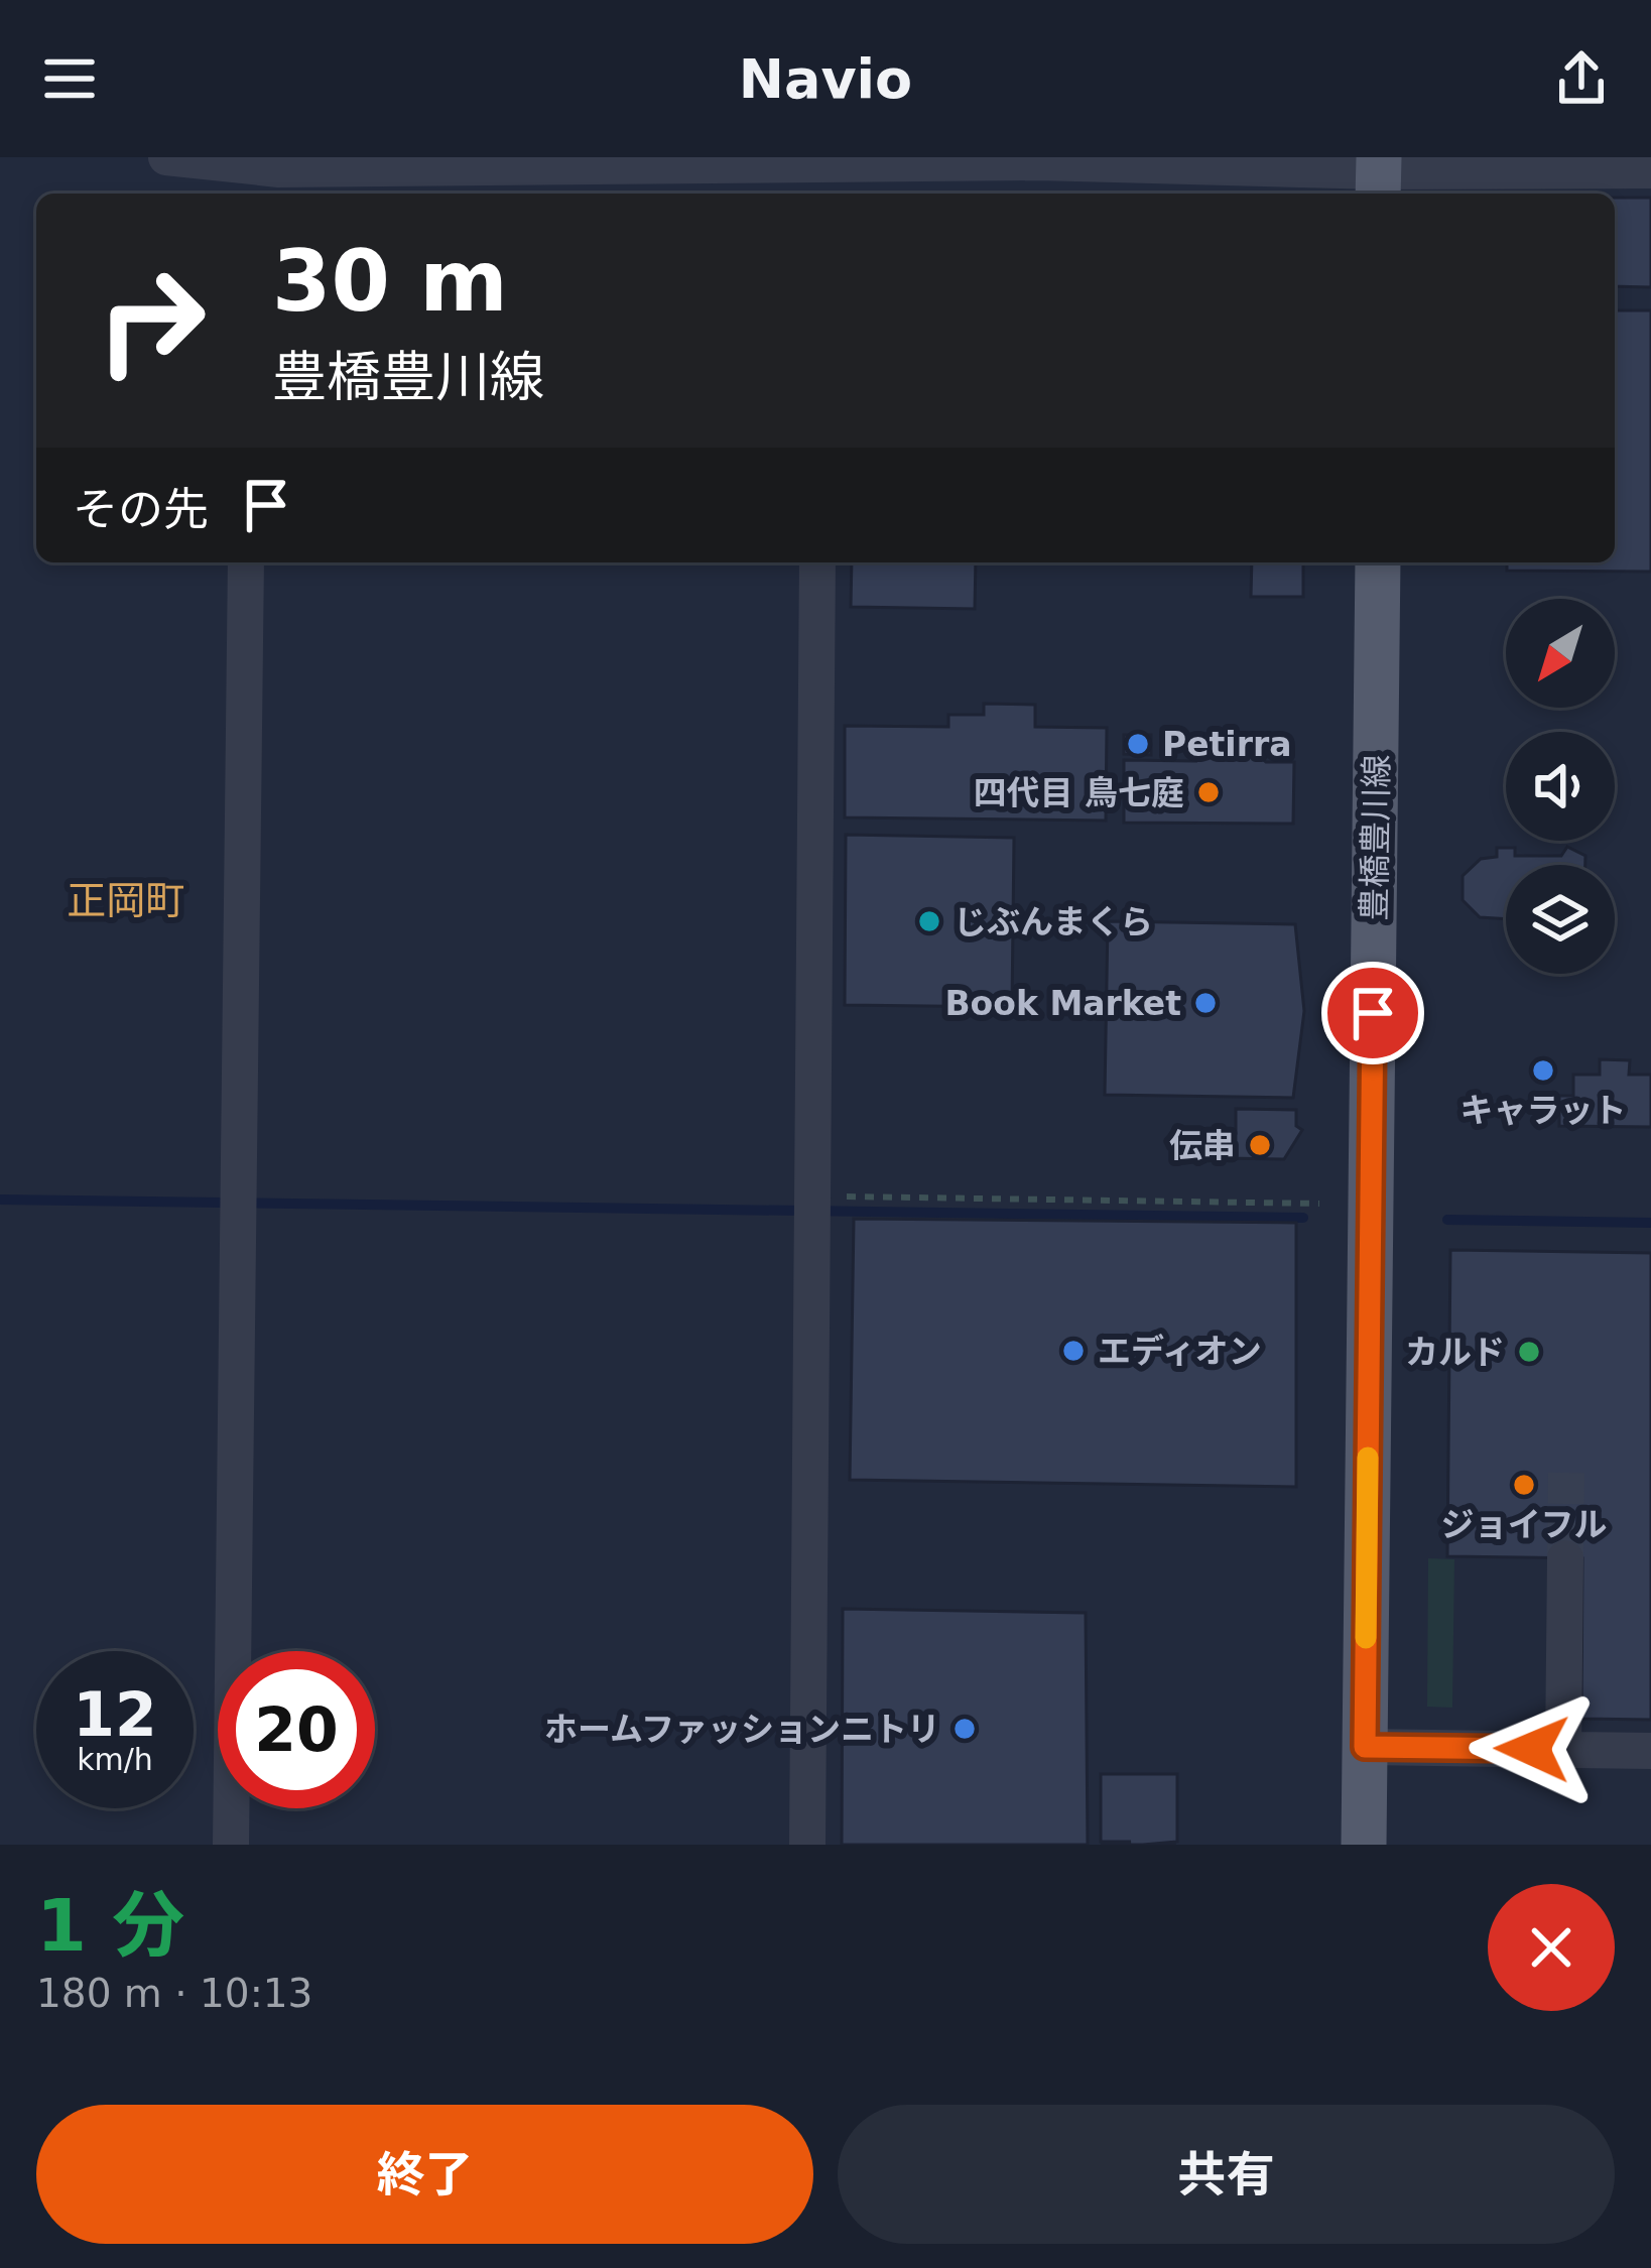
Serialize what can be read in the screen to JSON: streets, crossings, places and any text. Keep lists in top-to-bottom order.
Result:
{
  "streets": {
    "main road": ["豊橋豊川線"]
  },
  "districts": ["正岡町"],
  "places": [
    "Petirra",
    "四代目 鳥七庭",
    "じぶんまくら",
    "Book Market",
    "キャラット",
    "伝串",
    "エディオン",
    "カルド",
    "ジョイフル",
    "ホームファッションニトリ"
  ],
  "north": "bottom left",
  "page": {
    "header": "Navio",
    "turn": ["30 m", "豊橋豊川線"],
    "then": "その先",
    "speed": "12 km/h",
    "limit": "20",
    "heading": ["1 分", "180 m · 10:13"],
    "buttons": ["終了", "共有"]
  }
}
